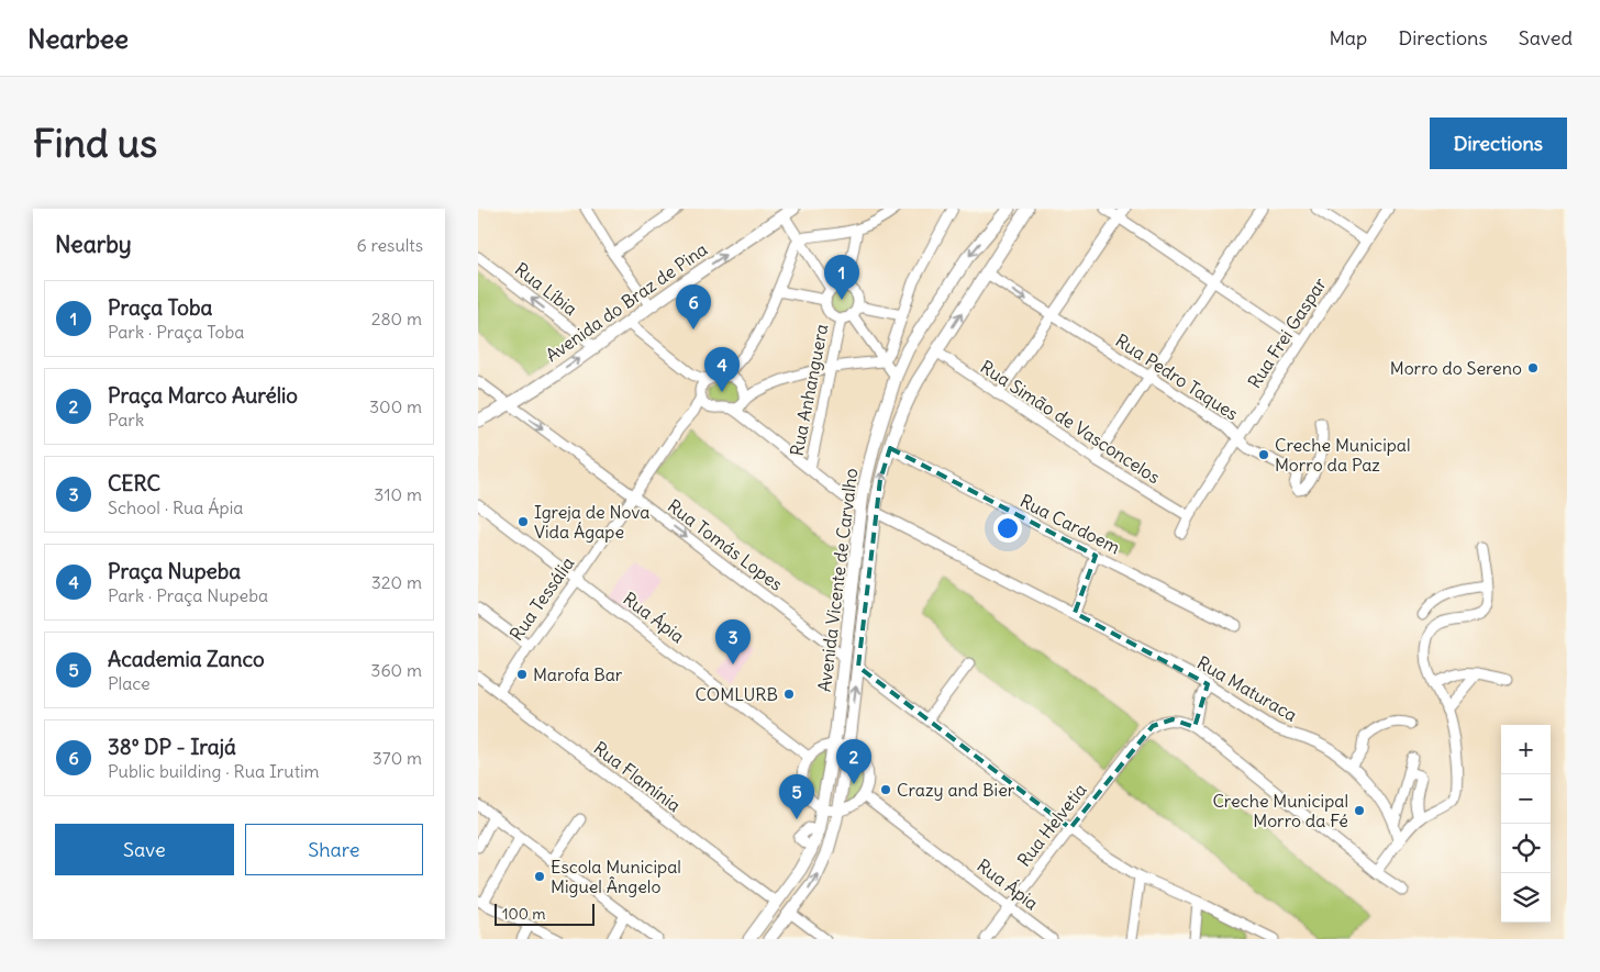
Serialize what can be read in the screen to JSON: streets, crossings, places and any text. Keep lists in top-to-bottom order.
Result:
{
  "streets": {
    "main road": ["Avenida do Braz de Pina", "Avenida Vicente de Carvalho"],
    "street": [
      "Rua Líbia",
      "Rua Frei Gaspar",
      "Rua Pedro Taques",
      "Rua Anhanguera",
      "Rua Simão de Vasconcelos",
      "Rua Cardoem",
      "Rua Tomás Lopes",
      "Rua Tessália",
      "Rua Ápia",
      "Rua Maturaca",
      "Rua Flamínia",
      "Rua Helvetia"
    ]
  },
  "crossings": [
    ["Rua Líbia", "Avenida do Braz de Pina"],
    ["Avenida do Braz de Pina", "Rua Tomás Lopes"],
    ["Rua Frei Gaspar", "Rua Pedro Taques"],
    ["Rua Frei Gaspar", "Rua Simão de Vasconcelos"],
    ["Rua Pedro Taques", "Avenida Vicente de Carvalho"],
    ["Rua Simão de Vasconcelos", "Avenida Vicente de Carvalho"],
    ["Rua Cardoem", "Avenida Vicente de Carvalho"],
    ["Rua Tomás Lopes", "Avenida Vicente de Carvalho"],
    ["Rua Tomás Lopes", "Rua Tessália"],
    ["Avenida Vicente de Carvalho", "Rua Maturaca"],
    ["Avenida Vicente de Carvalho", "Rua Flamínia"],
    ["Rua Tessália", "Rua Ápia"],
    ["Rua Tessália", "Rua Flamínia"],
    ["Rua Ápia", "Rua Helvetia"]
  ],
  "one_way": ["Avenida do Braz de Pina", "Rua Tomás Lopes"],
  "places": [
    "Morro do Sereno",
    "Creche Municipal Morro da Paz",
    "Igreja de Nova Vida Ágape",
    "Marofa Bar",
    "COMLURB",
    "Crazy and Bier",
    "Creche Municipal Morro da Fé",
    "Escola Municipal Miguel Ângelo"
  ],
  "scale_bar": "100 m",
  "page": {
    "header": "Nearbee",
    "nav": ["Map", "Directions", "Saved"],
    "buttons": [
      "Directions",
      ["Save", "Share"]
    ],
    "title": "Find us",
    "heading": ["Nearby", "6 results"],
    "pins": [
      "1",
      "6",
      "4",
      "3",
      "2",
      "5"
    ],
    "list": [
      {
        "mark": "1",
        "name": "Praça Toba",
        "note": "Park · Praça Toba",
        "value": "280 m"
      },
      {
        "mark": "2",
        "name": "Praça Marco Aurélio",
        "note": "Park",
        "value": "300 m"
      },
      {
        "mark": "3",
        "name": "CERC",
        "note": "School · Rua Ápia",
        "value": "310 m"
      },
      {
        "mark": "4",
        "name": "Praça Nupeba",
        "note": "Park · Praça Nupeba",
        "value": "320 m"
      },
      {
        "mark": "5",
        "name": "Academia Zanco",
        "note": "Place",
        "value": "360 m"
      },
      {
        "mark": "6",
        "name": "38º DP - Irajá",
        "note": "Public building · Rua Irutim",
        "value": "370 m"
      }
    ],
    "map_buttons": ["+", "−"],
    "scale": "100 m"
  }
}
